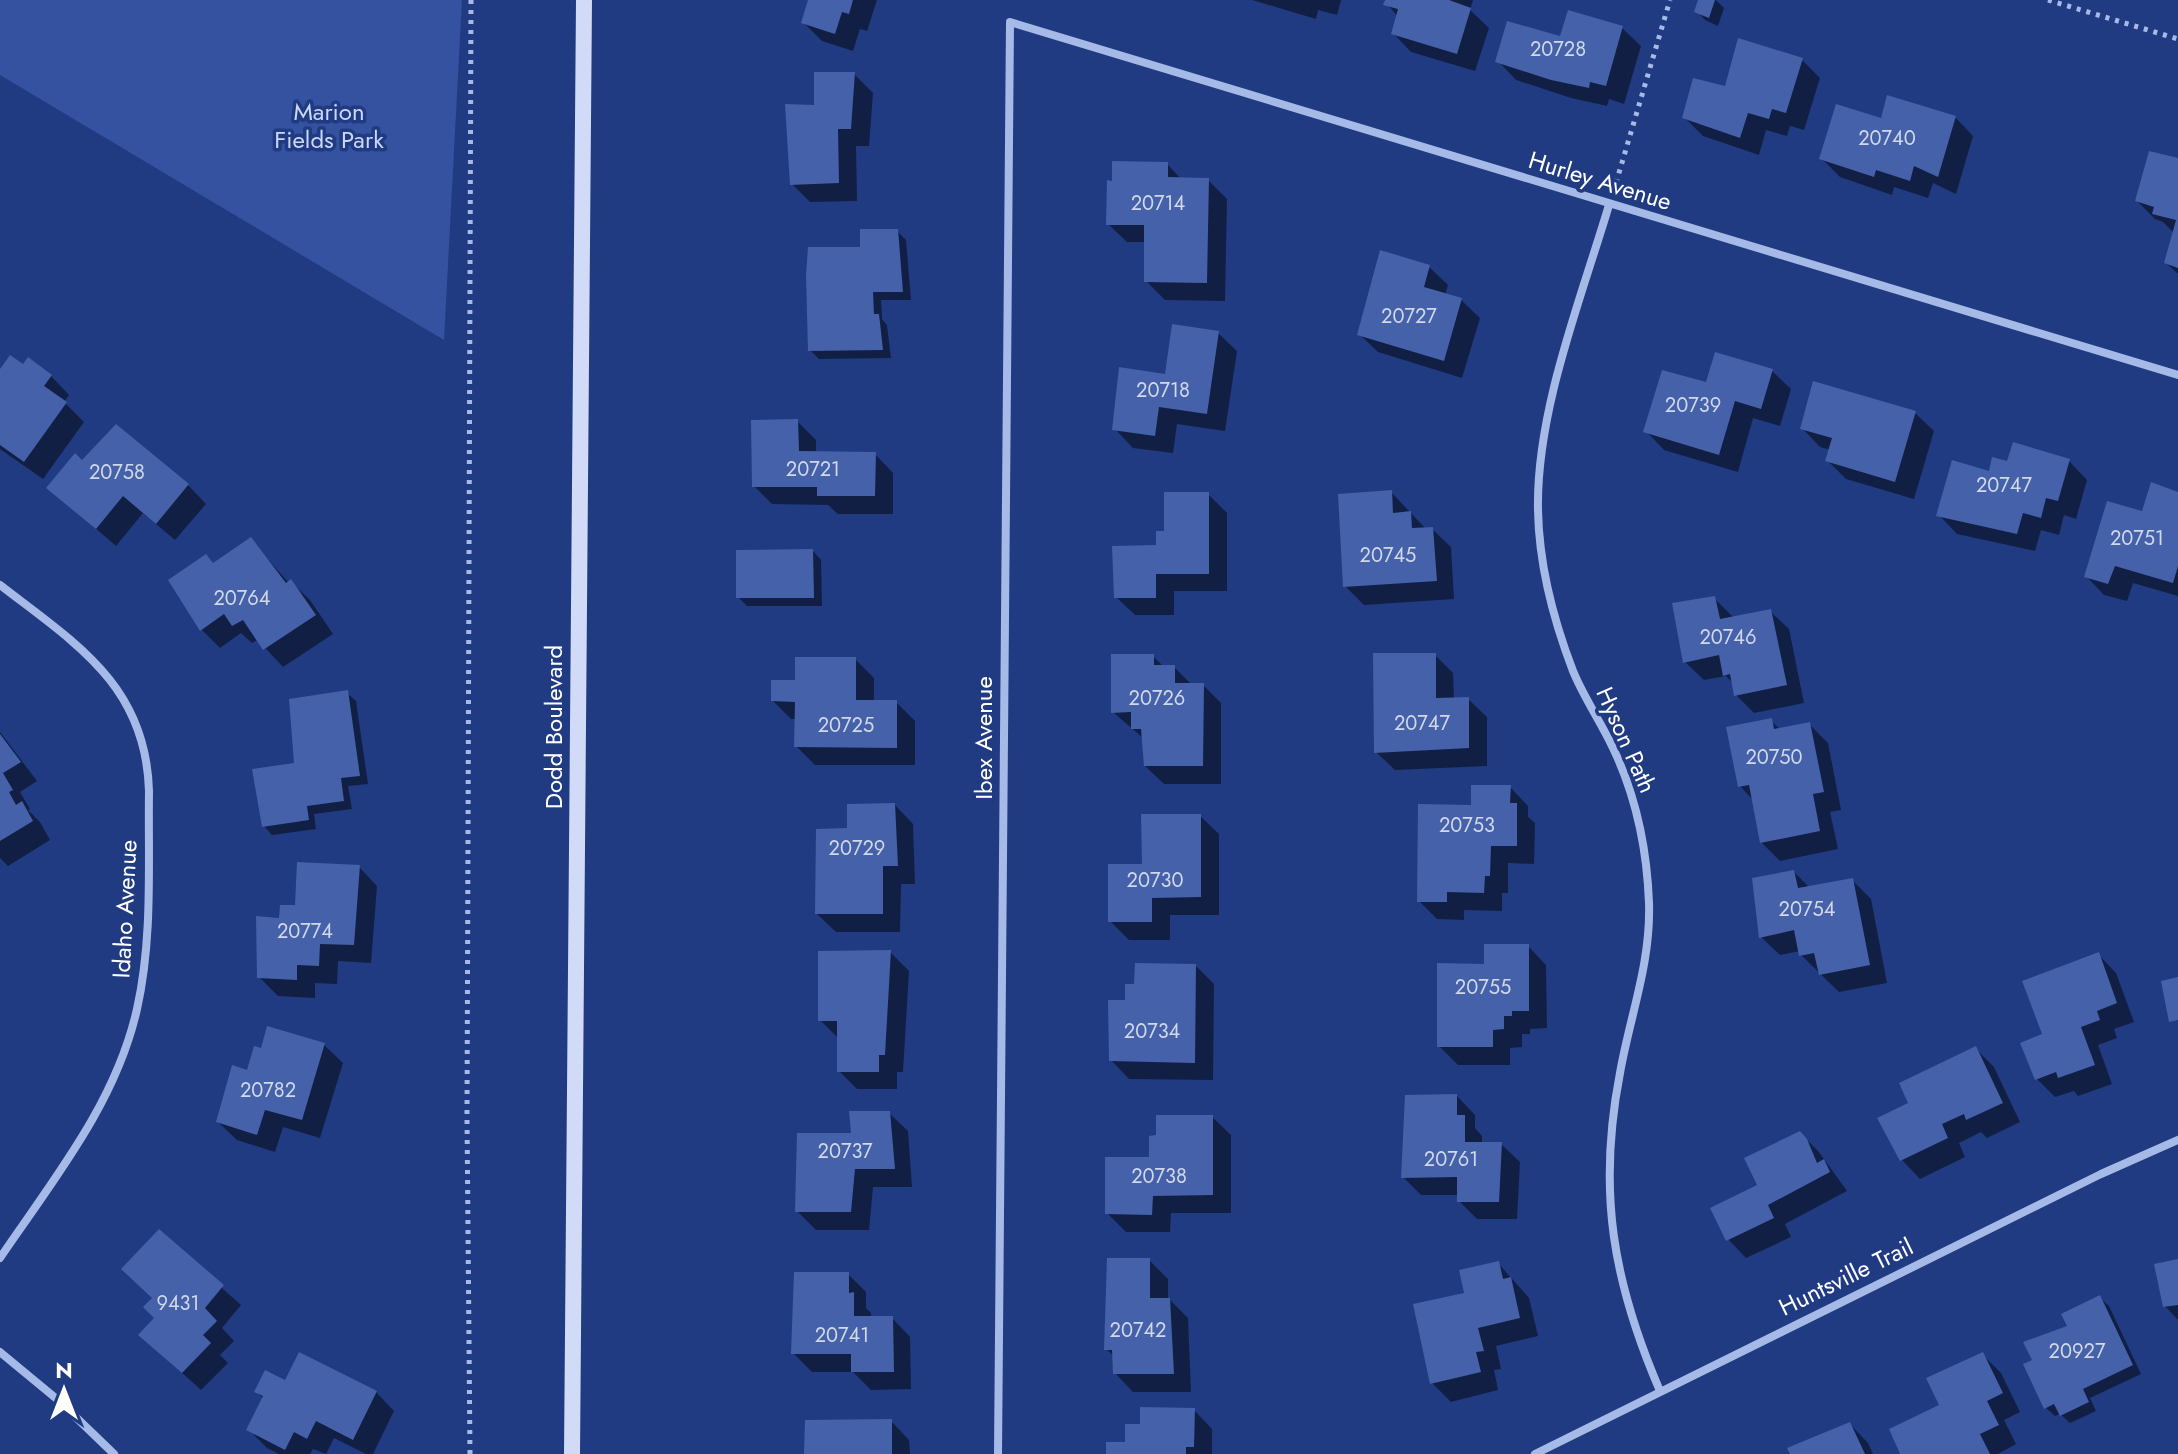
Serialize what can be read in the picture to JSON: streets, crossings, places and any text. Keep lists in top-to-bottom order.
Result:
{
  "streets": {
    "main road": ["Dodd Boulevard"],
    "street": [
      "Hurley Avenue",
      "Ibex Avenue",
      "Hyson Path",
      "Idaho Avenue",
      "Huntsville Trail"
    ]
  },
  "crossings": [
    ["Hurley Avenue", "Ibex Avenue"],
    ["Hurley Avenue", "Hyson Path"],
    ["Hyson Path", "Huntsville Trail"]
  ],
  "parks": ["Marion Fields Park"],
  "house_numbers": [
    "20728",
    "20740",
    "20714",
    "20727",
    "20718",
    "20739",
    "20721",
    "20758",
    "20747",
    "20751",
    "20745",
    "20764",
    "20746",
    "20726",
    "20747",
    "20725",
    "20750",
    "20753",
    "20729",
    "20730",
    "20754",
    "20774",
    "20755",
    "20734",
    "20782",
    "20737",
    "20761",
    "20738",
    "9431",
    "20742",
    "20741",
    "20927"
  ],
  "north": "top"
}
